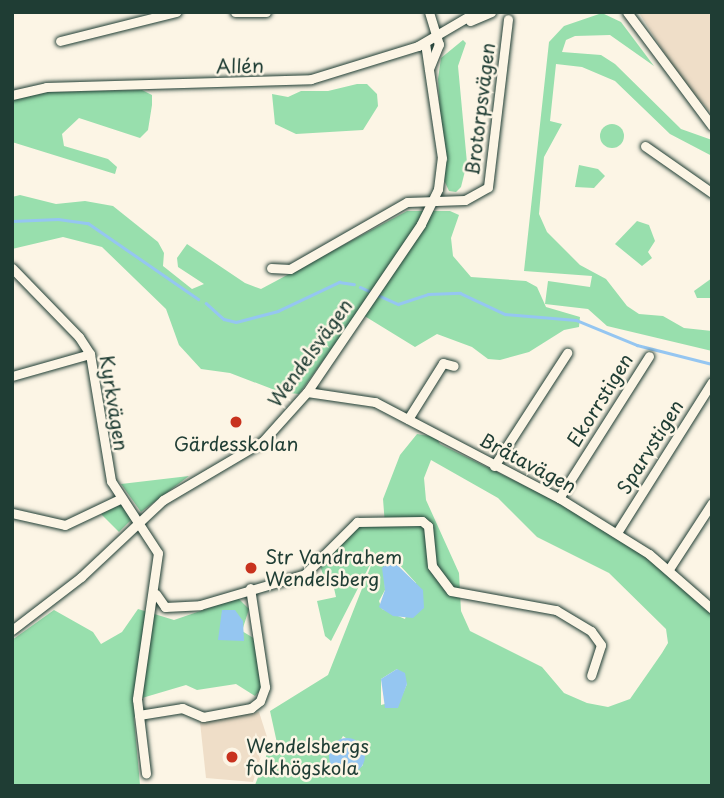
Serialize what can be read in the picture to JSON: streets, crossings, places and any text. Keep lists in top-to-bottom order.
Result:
{
  "streets": {
    "street": [
      "Allén",
      "Brotorpsvägen",
      "Wendelsvägen",
      "Ekorrstigen",
      "Kyrkvägen",
      "Sparvstigen",
      "Bråtavägen"
    ]
  },
  "crossings": [
    ["Allén", "Wendelsvägen"],
    ["Brotorpsvägen", "Wendelsvägen"],
    ["Wendelsvägen", "Kyrkvägen"],
    ["Wendelsvägen", "Bråtavägen"],
    ["Ekorrstigen", "Bråtavägen"],
    ["Sparvstigen", "Bråtavägen"]
  ],
  "places": ["Gärdesskolan", "Str Vandrahem Wendelsberg", "Wendelsbergs folkhögskola"]
}
